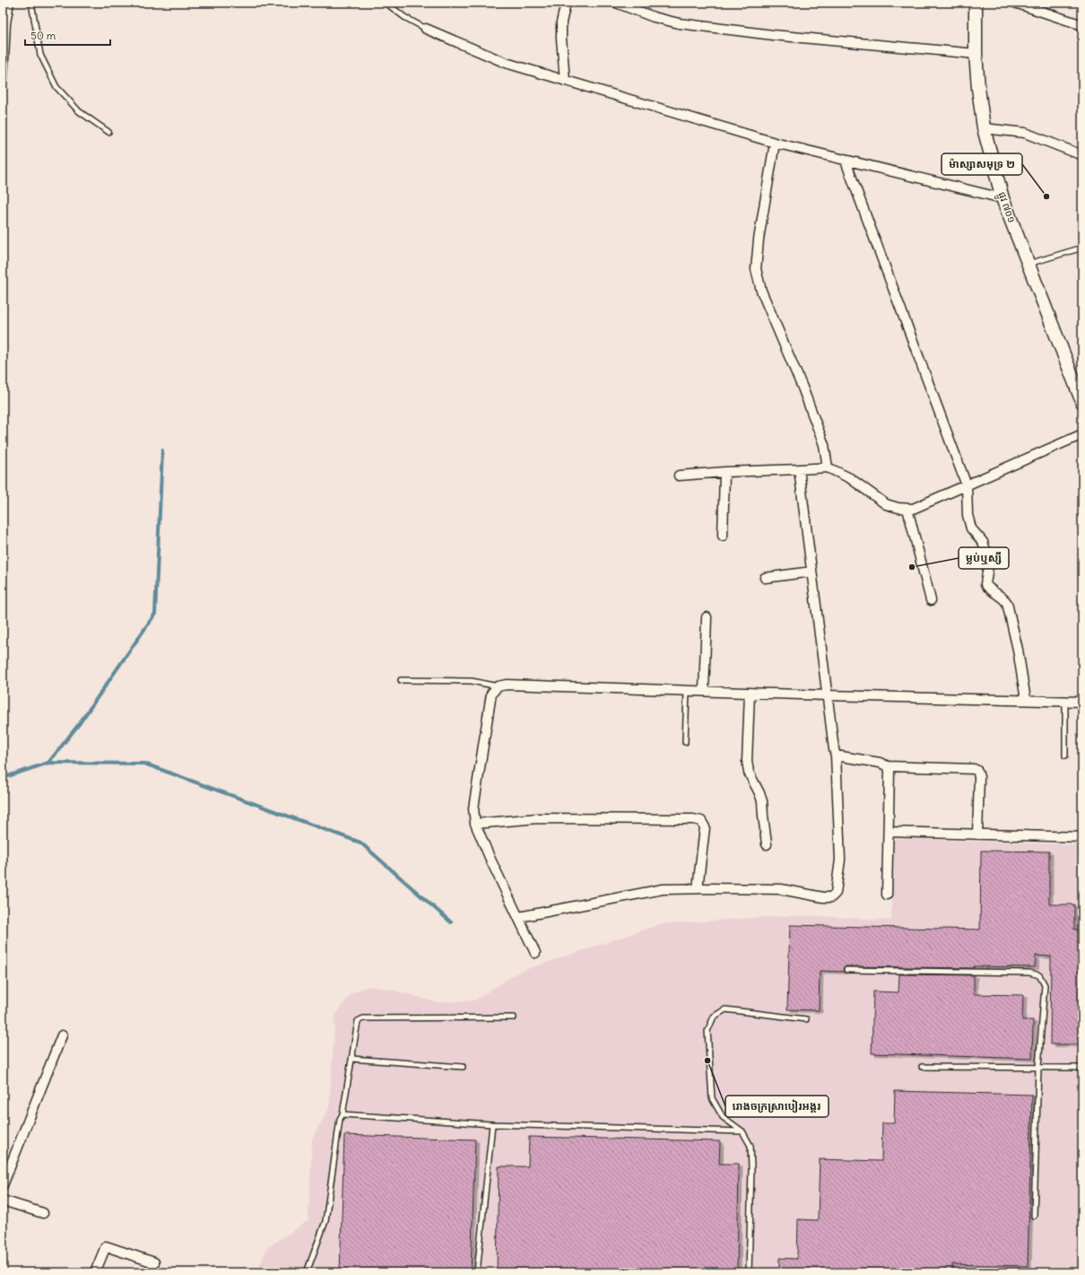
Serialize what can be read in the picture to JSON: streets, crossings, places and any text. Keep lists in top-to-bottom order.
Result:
{
  "streets": {
    "main road": ["ផ្លូវ ៧០១"]
  },
  "places": ["ម៉ាស្សាសមុទ្រ ២", "ម្លប់ឬស្សី", "រោងចក្រស្រាបៀរអង្គរ"],
  "scale_bar": "50 m"
}
